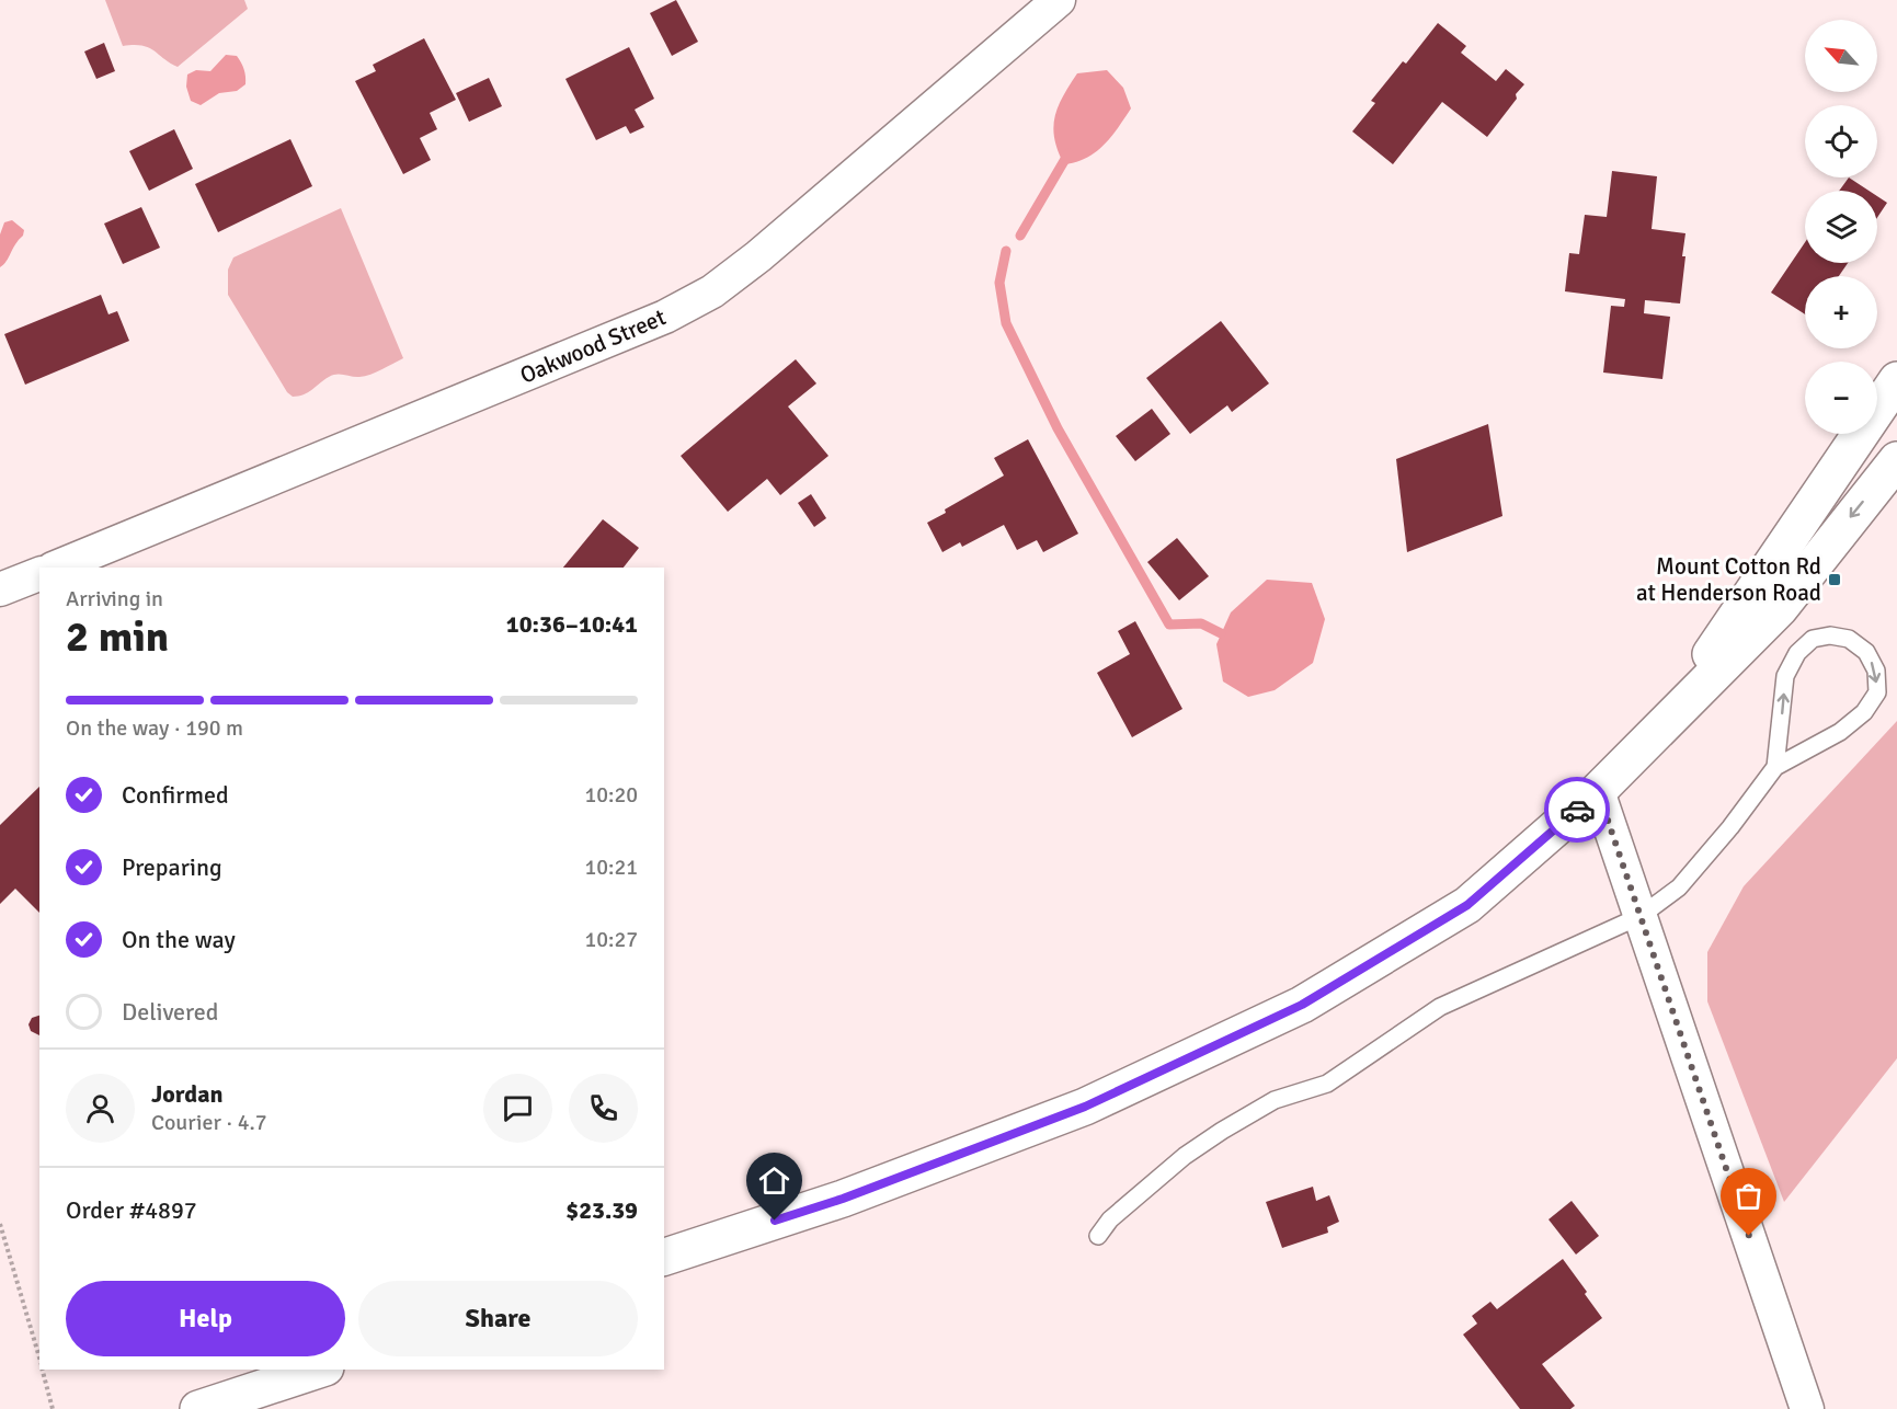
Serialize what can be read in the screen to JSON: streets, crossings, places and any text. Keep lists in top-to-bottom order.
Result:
{
  "streets": {
    "street": ["Oakwood Street"]
  },
  "places": {
    "transit": ["Mount Cotton Rd at Henderson Road"]
  },
  "north": "top left",
  "page": {
    "map_buttons": ["+", "−"],
    "heading": ["2 min", "Arriving in", "10:36–10:41"],
    "panel": [
      "Jordan",
      "Courier · 4.7",
      "Order #4897",
      "$23.39"
    ],
    "bar": "On the way · 190 m",
    "list": [
      ["Confirmed", "10:20"],
      ["Preparing", "10:21"],
      ["On the way", "10:27"],
      "Delivered"
    ],
    "buttons": ["Help", "Share"]
  }
}
